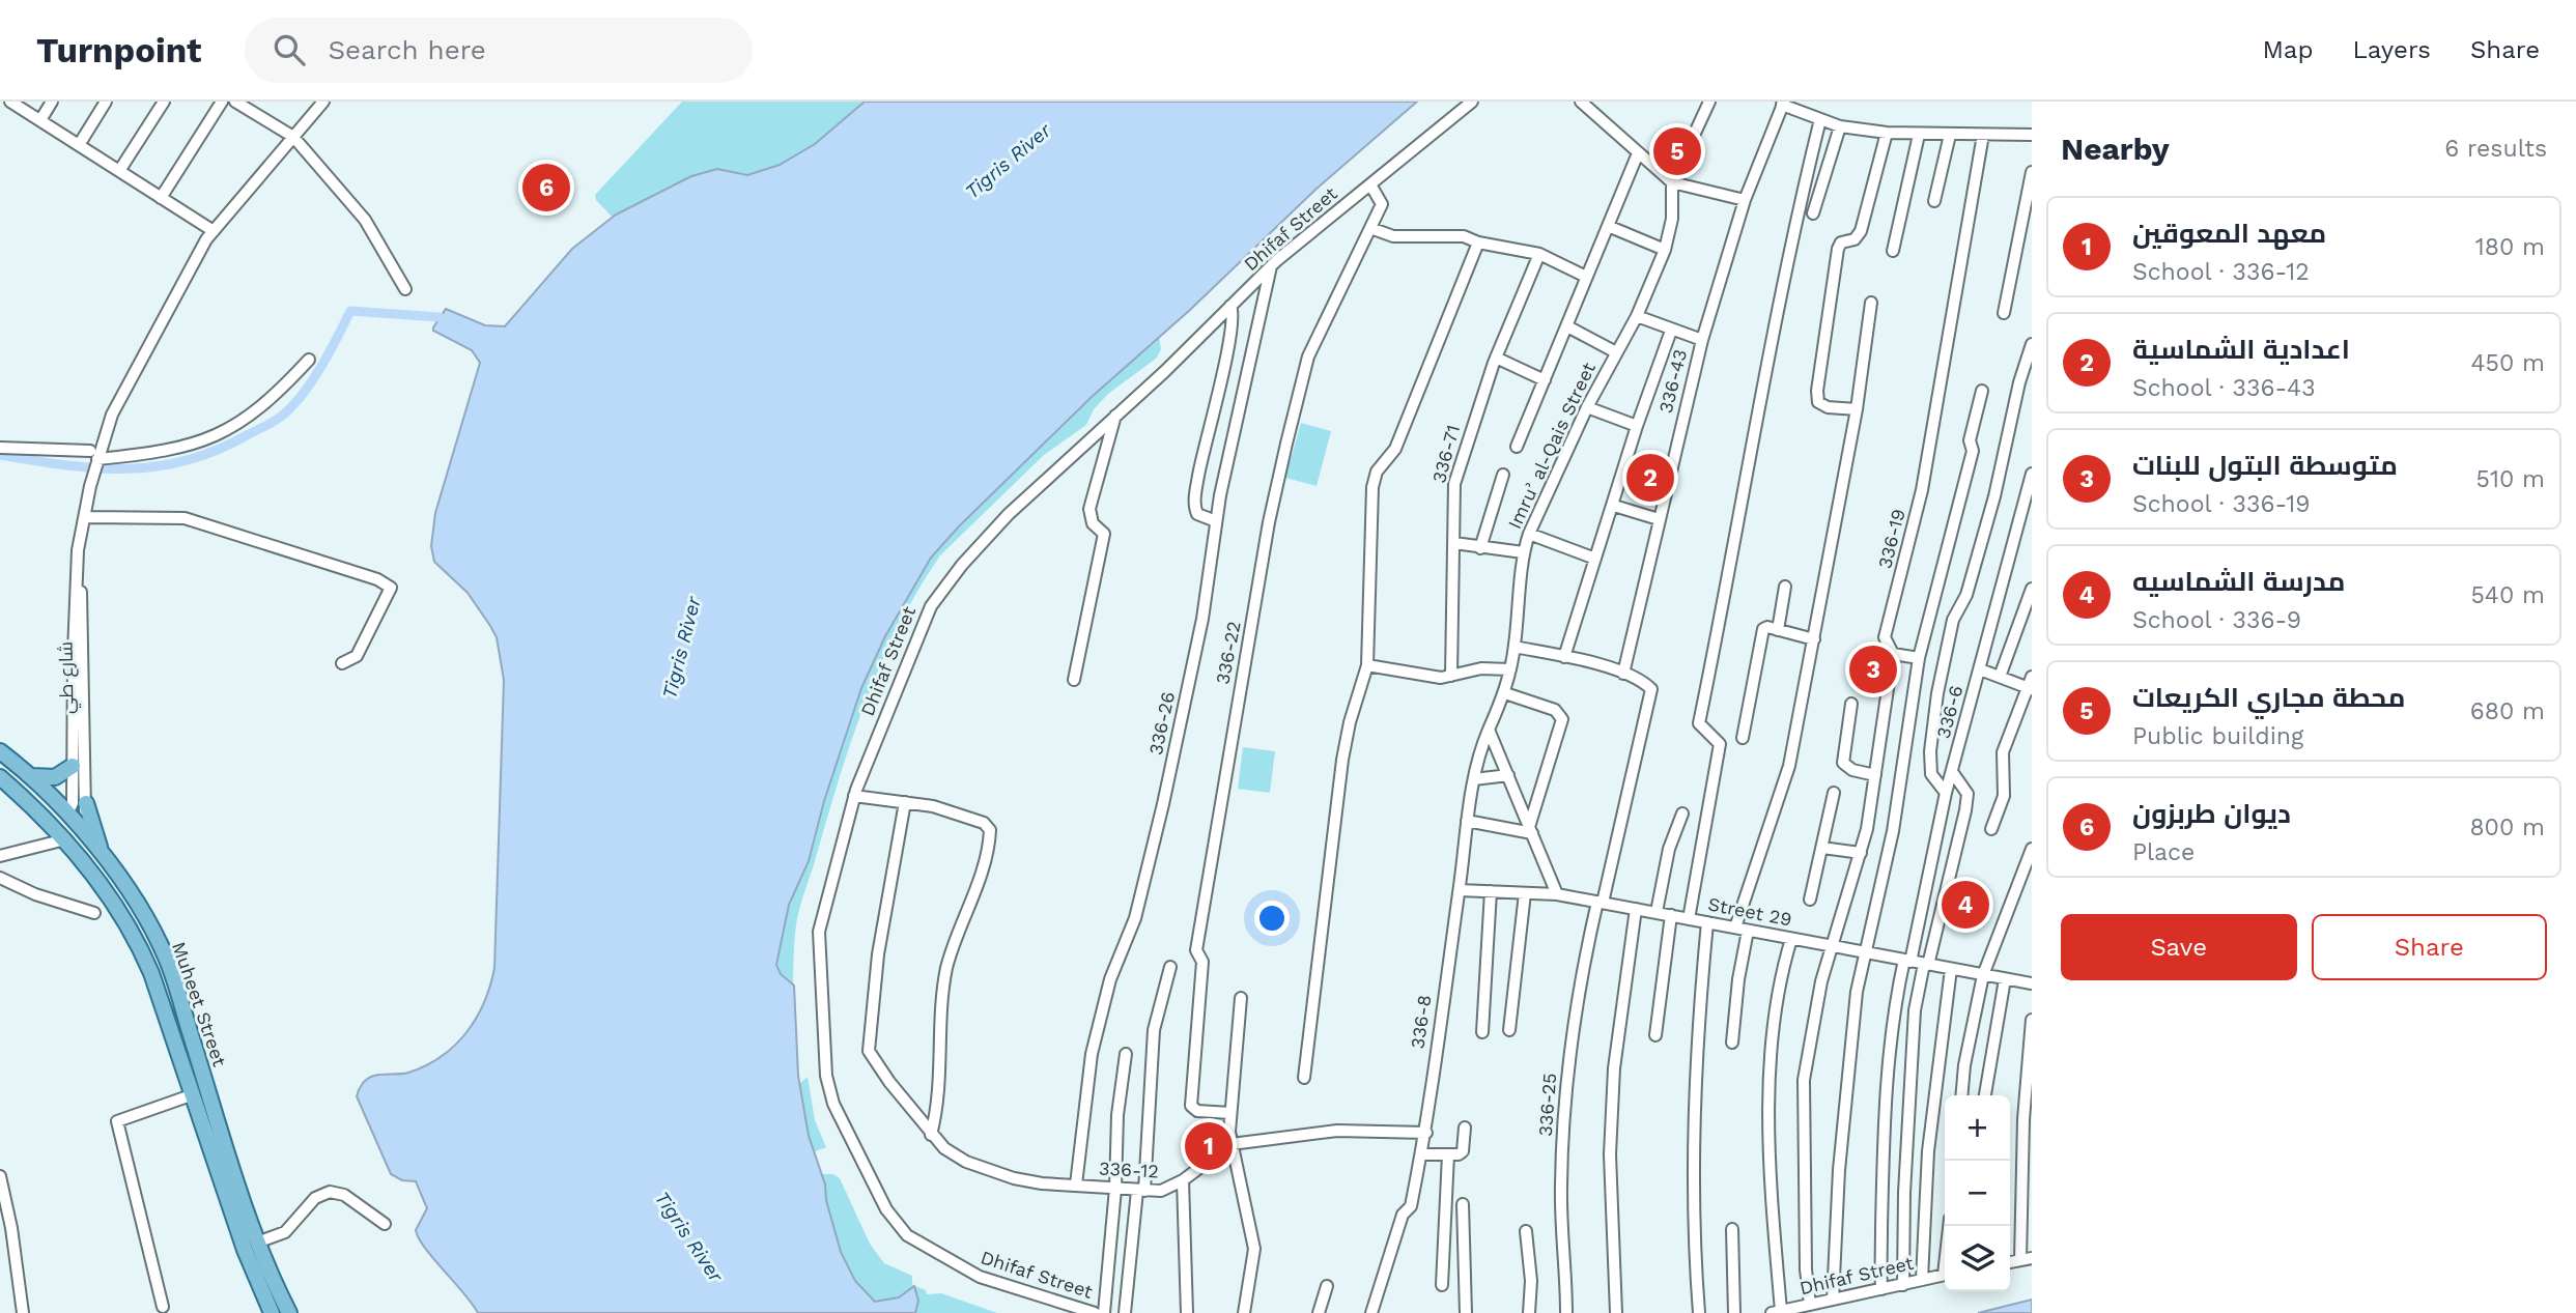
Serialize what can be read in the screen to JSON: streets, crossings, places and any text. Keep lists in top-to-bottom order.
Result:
{
  "streets": {
    "main road": ["Muheet Street"],
    "street": [
      "Dhifaf Street",
      "336-43",
      "Imruʾ al-Qais Street",
      "336-71",
      "336-19",
      "336-22",
      "شارع طي",
      "336-6",
      "336-26",
      "Street 29",
      "336-8",
      "336-25",
      "336-12"
    ]
  },
  "crossings": [
    ["Dhifaf Street", "336-19"],
    ["Dhifaf Street", "336-22"],
    ["Dhifaf Street", "336-6"],
    ["Dhifaf Street", "336-26"],
    ["336-43", "336-25"],
    ["Imruʾ al-Qais Street", "336-8"],
    ["Imruʾ al-Qais Street", "336-25"],
    ["336-19", "Street 29"],
    ["شارع طي", "Muheet Street"],
    ["336-6", "Street 29"],
    ["336-26", "336-12"],
    ["Street 29", "336-8"],
    ["Street 29", "336-25"],
    ["336-8", "336-12"]
  ],
  "water": ["Tigris River"],
  "page": {
    "header": "Turnpoint",
    "search": "Search here",
    "nav": ["Map", "Layers", "Share"],
    "heading": ["Nearby", "6 results"],
    "pins": [
      "5",
      "6",
      "2",
      "3",
      "4",
      "1"
    ],
    "list": [
      {
        "mark": "1",
        "name": "معهد المعوقين",
        "note": "School · 336-12",
        "value": "180 m"
      },
      {
        "mark": "2",
        "name": "اعدادية الشماسية",
        "note": "School · 336-43",
        "value": "450 m"
      },
      {
        "mark": "3",
        "name": "متوسطة البتول للبنات",
        "note": "School · 336-19",
        "value": "510 m"
      },
      {
        "mark": "4",
        "name": "مدرسة الشماسيه",
        "note": "School · 336-9",
        "value": "540 m"
      },
      {
        "mark": "5",
        "name": "محطة مجاري الكريعات",
        "note": "Public building",
        "value": "680 m"
      },
      {
        "mark": "6",
        "name": "ديوان طربزون",
        "note": "Place",
        "value": "800 m"
      }
    ],
    "buttons": ["Save", "Share"],
    "map_buttons": ["+", "−"]
  }
}
